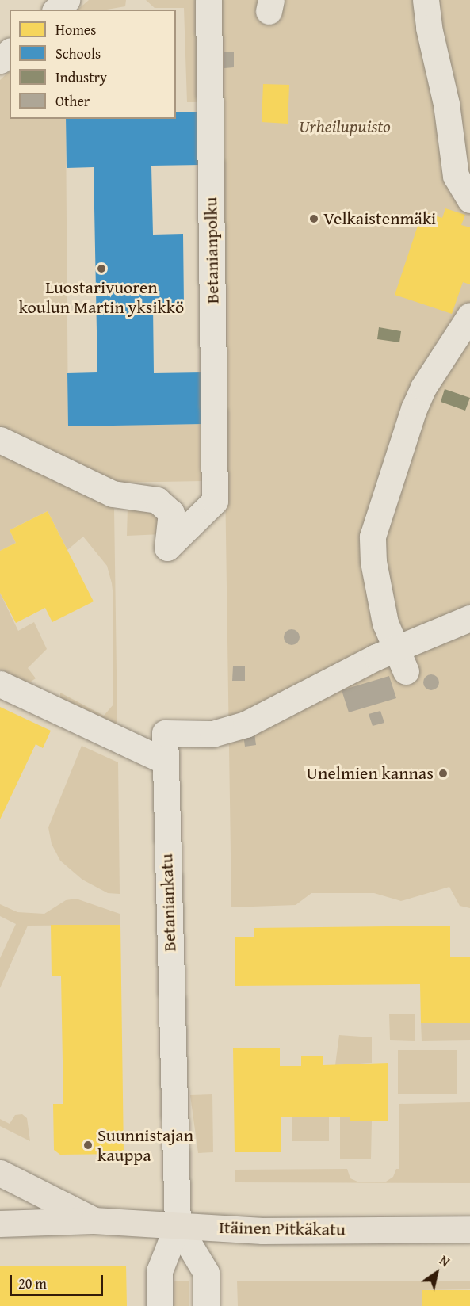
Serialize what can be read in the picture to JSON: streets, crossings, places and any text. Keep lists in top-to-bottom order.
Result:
{
  "streets": {
    "main road": ["Itäinen Pitkäkatu"],
    "street": ["Betanianpolku", "Betaniankatu"]
  },
  "crossings": [
    ["Betaniankatu", "Itäinen Pitkäkatu"]
  ],
  "parks": ["Urheilupuisto"],
  "places": [
    "Velkaistenmäki",
    "Luostarivuoren koulun Martin yksikkö",
    "Unelmien kannas",
    "Suunnistajan kauppa"
  ],
  "legend": [
    "Homes",
    "Schools",
    "Industry",
    "Other"
  ],
  "scale_bar": "20 m",
  "north": "top right"
}
